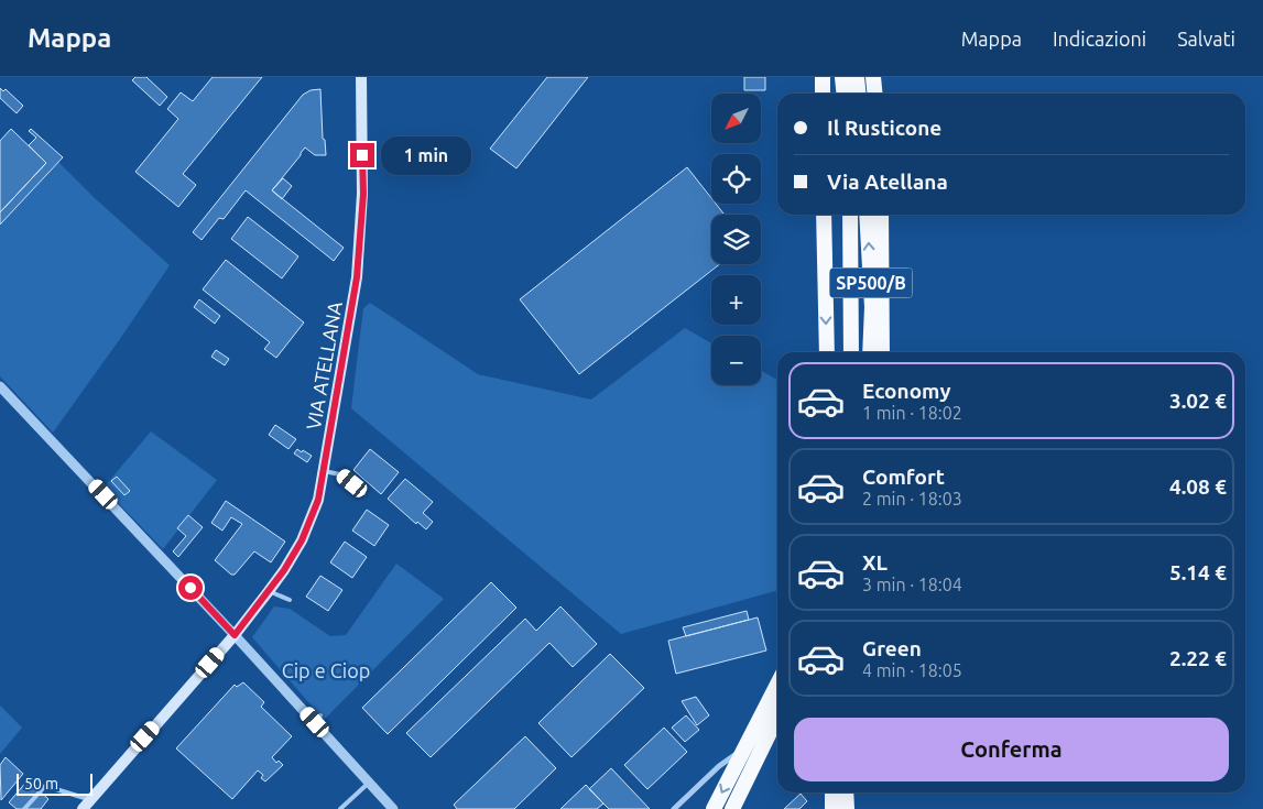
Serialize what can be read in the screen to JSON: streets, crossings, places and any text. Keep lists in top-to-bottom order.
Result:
{
  "streets": {
    "highway": ["SP500/B"],
    "main road": ["VIA ATELLANA"]
  },
  "parks": ["Cip e Ciop"],
  "scale_bar": "50 m",
  "north": "bottom left",
  "page": {
    "header": "Mappa",
    "nav": ["Mappa", "Indicazioni", "Salvati"],
    "map_buttons": ["+", "−"],
    "banner": ["Il Rusticone", "Via Atellana"],
    "bubble": "1 min",
    "list": [
      {
        "name": "Economy",
        "note": "1 min · 18:02",
        "value": "3.02 €"
      },
      {
        "name": "Comfort",
        "note": "2 min · 18:03",
        "value": "4.08 €"
      },
      {
        "name": "XL",
        "note": "3 min · 18:04",
        "value": "5.14 €"
      },
      {
        "name": "Green",
        "note": "4 min · 18:05",
        "value": "2.22 €"
      }
    ],
    "buttons": "Conferma",
    "scale": "50 m"
  }
}
